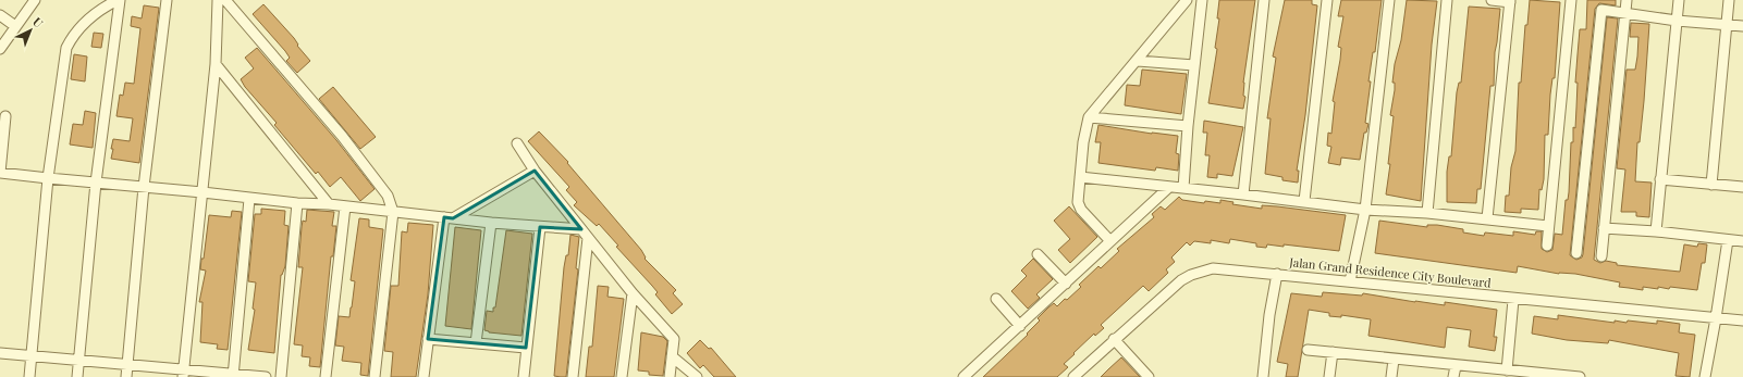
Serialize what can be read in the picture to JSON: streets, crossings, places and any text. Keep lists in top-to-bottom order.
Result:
{
  "streets": {
    "street": ["Jalan Grand Residence City Boulevard"]
  },
  "north": "top right"
}
